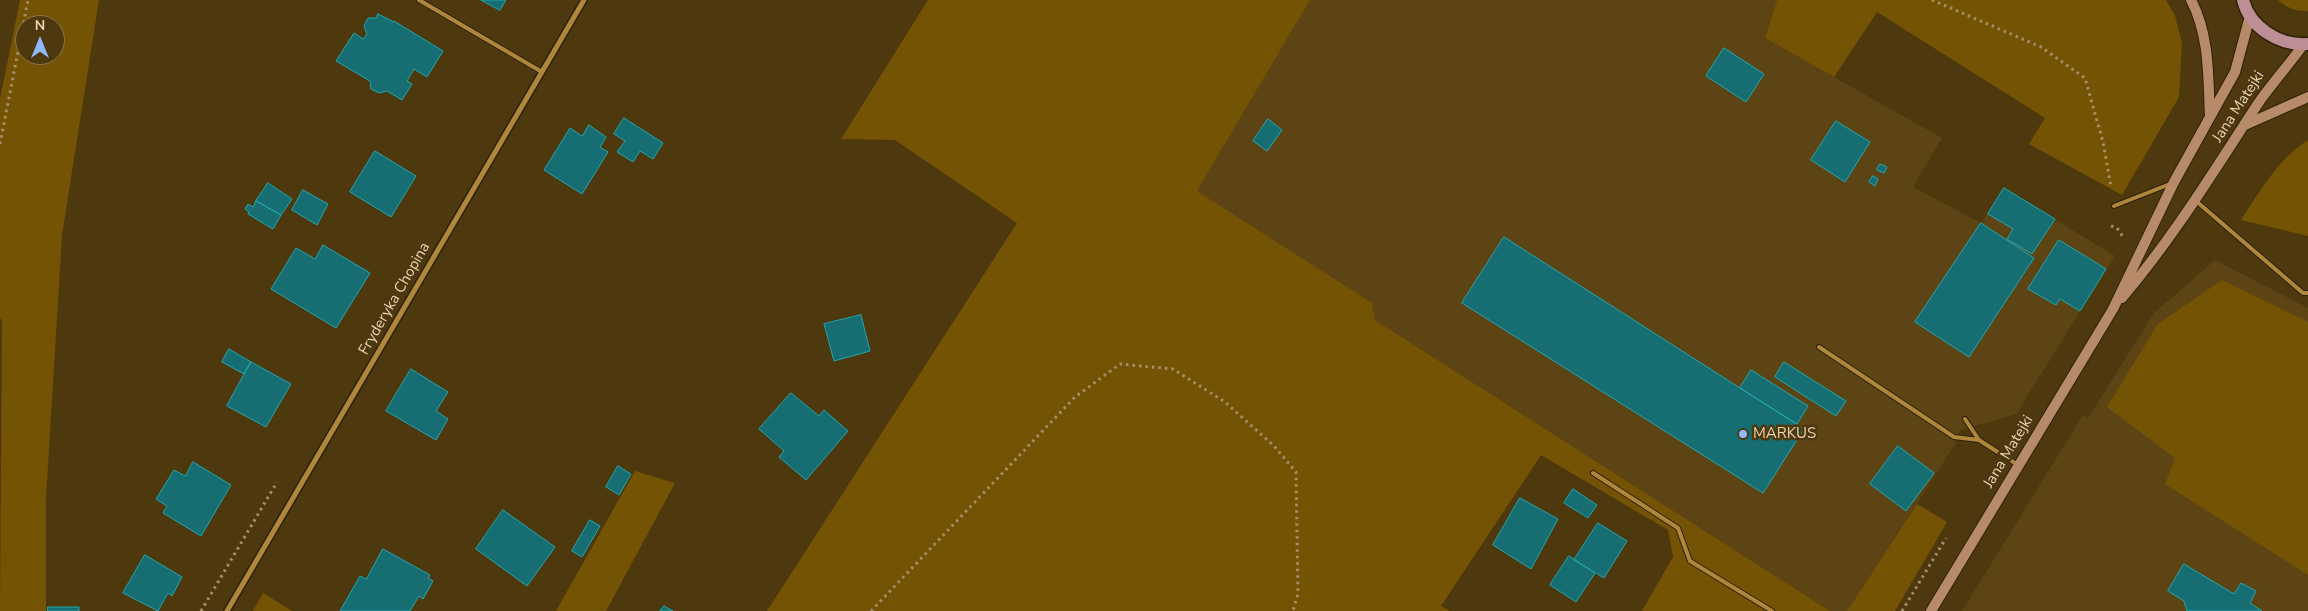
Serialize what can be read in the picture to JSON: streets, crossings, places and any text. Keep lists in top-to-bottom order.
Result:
{
  "streets": {
    "street": ["Jana Matejki", "Fryderyka Chopina"]
  },
  "places": ["MARKUS"],
  "north": "top"
}
